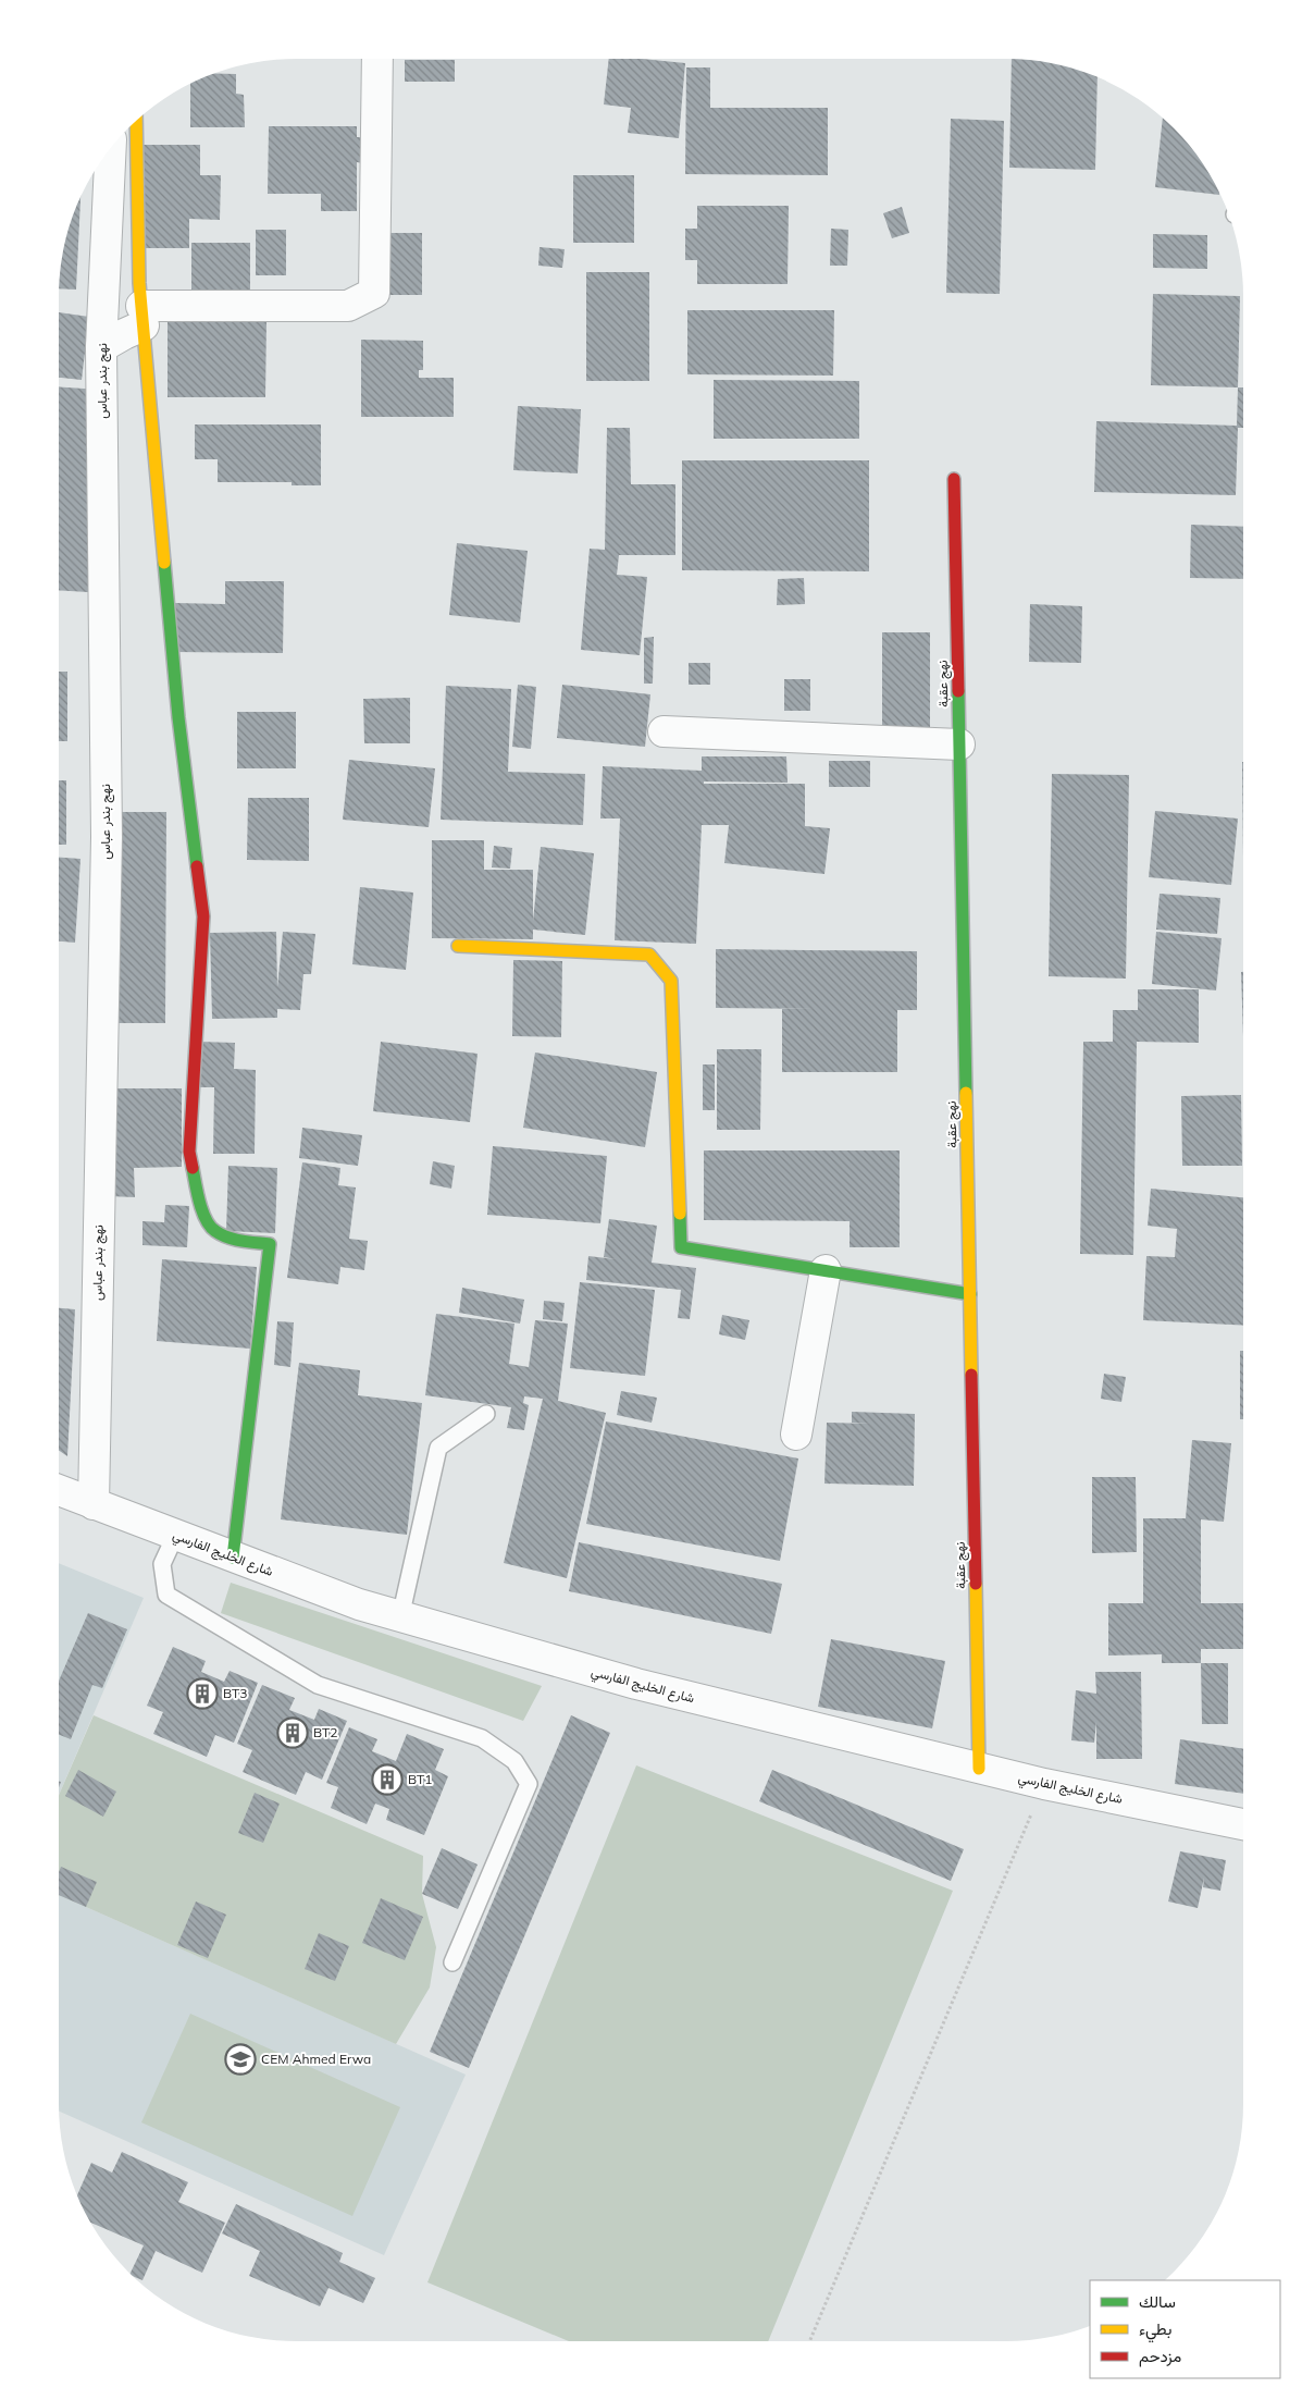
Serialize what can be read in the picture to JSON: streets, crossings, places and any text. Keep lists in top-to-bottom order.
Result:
{
  "streets": {
    "street": ["نهج بندر عباس", "نهج عقبة", "شارع الخليج الفارسي"]
  },
  "crossings": [
    ["نهج بندر عباس", "شارع الخليج الفارسي"],
    ["نهج عقبة", "شارع الخليج الفارسي"]
  ],
  "places": {
    "building": ["BT3", "BT2", "BT1"],
    "school or university": ["CEM Ahmed Erwa"]
  },
  "legend": ["سالك", "بطيء", "مزدحم"]
}
